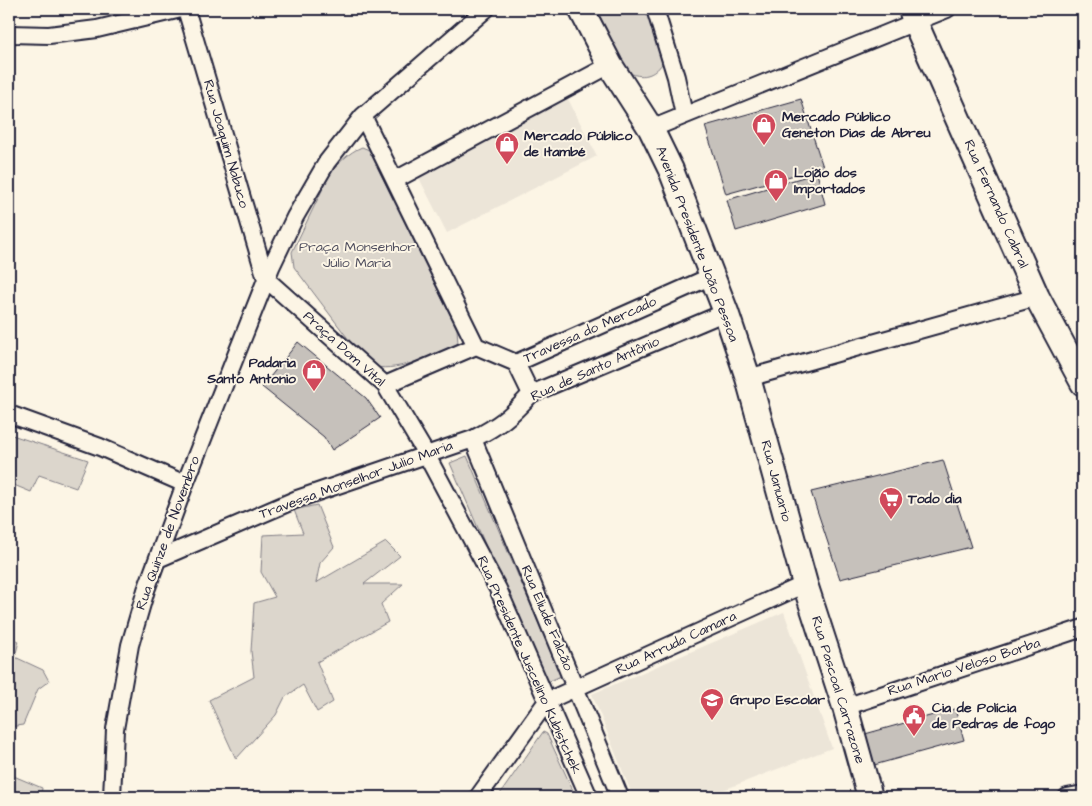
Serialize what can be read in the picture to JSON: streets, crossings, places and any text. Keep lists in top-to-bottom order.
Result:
{
  "streets": {
    "street": [
      "Rua Joaquim Nabuco",
      "Rua Fernando Cabral",
      "Avenida Presidente João Pessoa",
      "Travessa do Mercado",
      "Praça Dom Vital",
      "Rua de Santo Antônio",
      "Travessa Monselhor Julio Maria",
      "Rua Januario",
      "Rua Quinze de Novembro",
      "Rua Eliude Falcão",
      "Rua Arruda Camara",
      "Rua Presidente Juscelino Kubistchek",
      "Rua Mario Veloso Borba",
      "Rua Pascoal Carrazone"
    ]
  },
  "crossings": [
    ["Rua Joaquim Nabuco", "Praça Dom Vital"],
    ["Rua Joaquim Nabuco", "Rua Quinze de Novembro"],
    ["Avenida Presidente João Pessoa", "Travessa do Mercado"],
    ["Avenida Presidente João Pessoa", "Rua de Santo Antônio"],
    ["Avenida Presidente João Pessoa", "Rua Januario"],
    ["Praça Dom Vital", "Travessa Monselhor Julio Maria"],
    ["Praça Dom Vital", "Rua Quinze de Novembro"],
    ["Praça Dom Vital", "Rua Presidente Juscelino Kubistchek"],
    ["Rua de Santo Antônio", "Travessa Monselhor Julio Maria"],
    ["Rua de Santo Antônio", "Rua Eliude Falcão"],
    ["Travessa Monselhor Julio Maria", "Rua Quinze de Novembro"],
    ["Travessa Monselhor Julio Maria", "Rua Eliude Falcão"],
    ["Travessa Monselhor Julio Maria", "Rua Presidente Juscelino Kubistchek"],
    ["Rua Januario", "Rua Arruda Camara"],
    ["Rua Januario", "Rua Pascoal Carrazone"],
    ["Rua Eliude Falcão", "Rua Arruda Camara"],
    ["Rua Arruda Camara", "Rua Presidente Juscelino Kubistchek"],
    ["Rua Arruda Camara", "Rua Pascoal Carrazone"],
    ["Rua Mario Veloso Borba", "Rua Pascoal Carrazone"]
  ],
  "parks": ["Praça Monsenhor Júlio Maria"],
  "places": {
    "shop": [
      "Mercado Público Geneton Dias de Abreu",
      "Mercado Público de Itambé",
      "Lojão dos Importados",
      "Padaria Santo Antonio"
    ],
    "supermarket": ["Todo dia"],
    "school or university": ["Grupo Escolar"],
    "public building": ["Cia de Polícia de Pedras de fogo"]
  }
}
